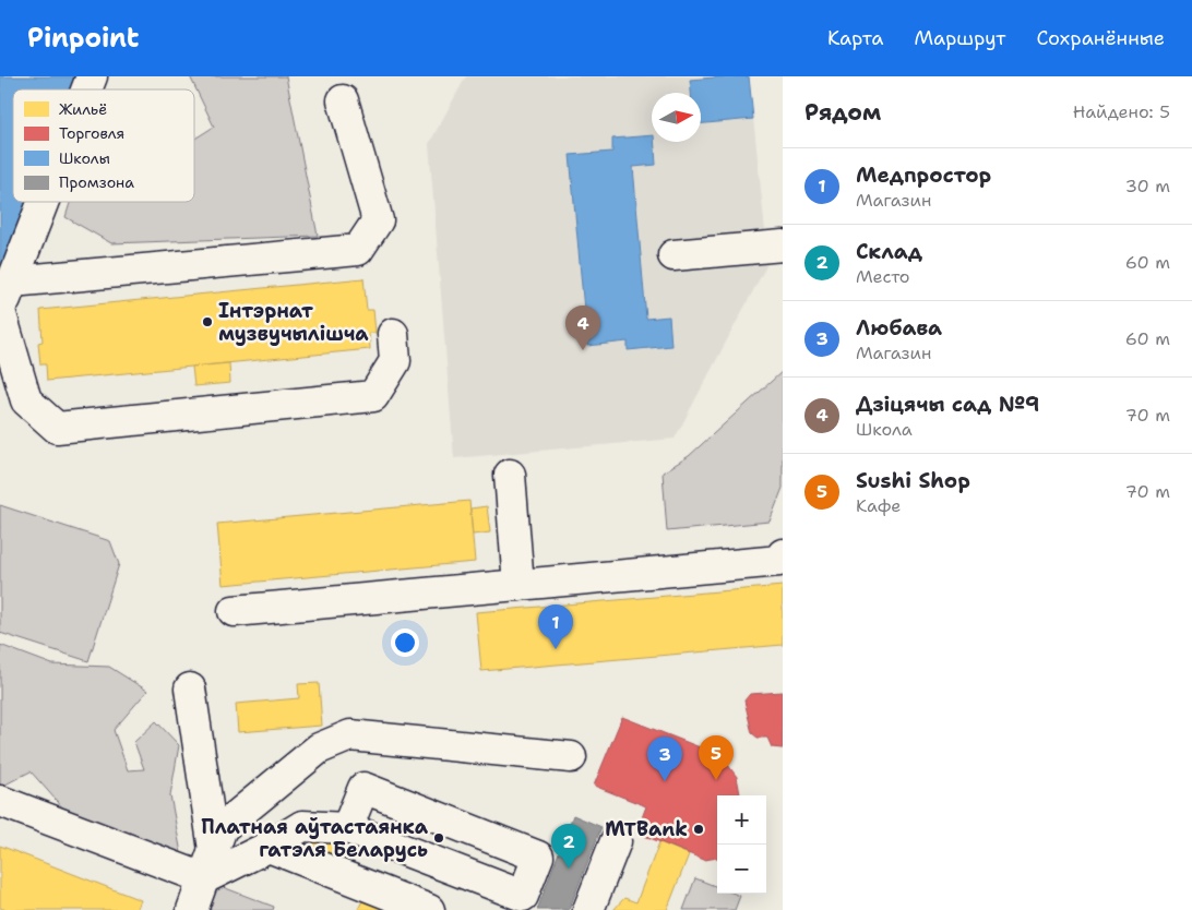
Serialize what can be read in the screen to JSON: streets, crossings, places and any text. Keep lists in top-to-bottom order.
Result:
{
  "places": ["Інтэрнат музвучылішча", "MTBank", "Платная аўтастаянка гатэля Беларусь"],
  "legend": [
    "Жильё",
    "Торговля",
    "Школы",
    "Промзона"
  ],
  "north": "right",
  "page": {
    "header": "Pinpoint",
    "nav": ["Карта", "Маршрут", "Сохранённые"],
    "heading": ["Рядом", "Найдено: 5"],
    "list": [
      {
        "mark": "1",
        "name": "Медпростор",
        "note": "Магазин",
        "value": "30 m"
      },
      {
        "mark": "2",
        "name": "Склад",
        "note": "Место",
        "value": "60 m"
      },
      {
        "mark": "3",
        "name": "Любава",
        "note": "Магазин",
        "value": "60 m"
      },
      {
        "mark": "4",
        "name": "Дзіцячы сад №9",
        "note": "Школа",
        "value": "70 m"
      },
      {
        "mark": "5",
        "name": "Sushi Shop",
        "note": "Кафе",
        "value": "70 m"
      }
    ],
    "pins": [
      "4",
      "1",
      "5",
      "3",
      "2"
    ],
    "map_buttons": ["+", "−"]
  }
}
